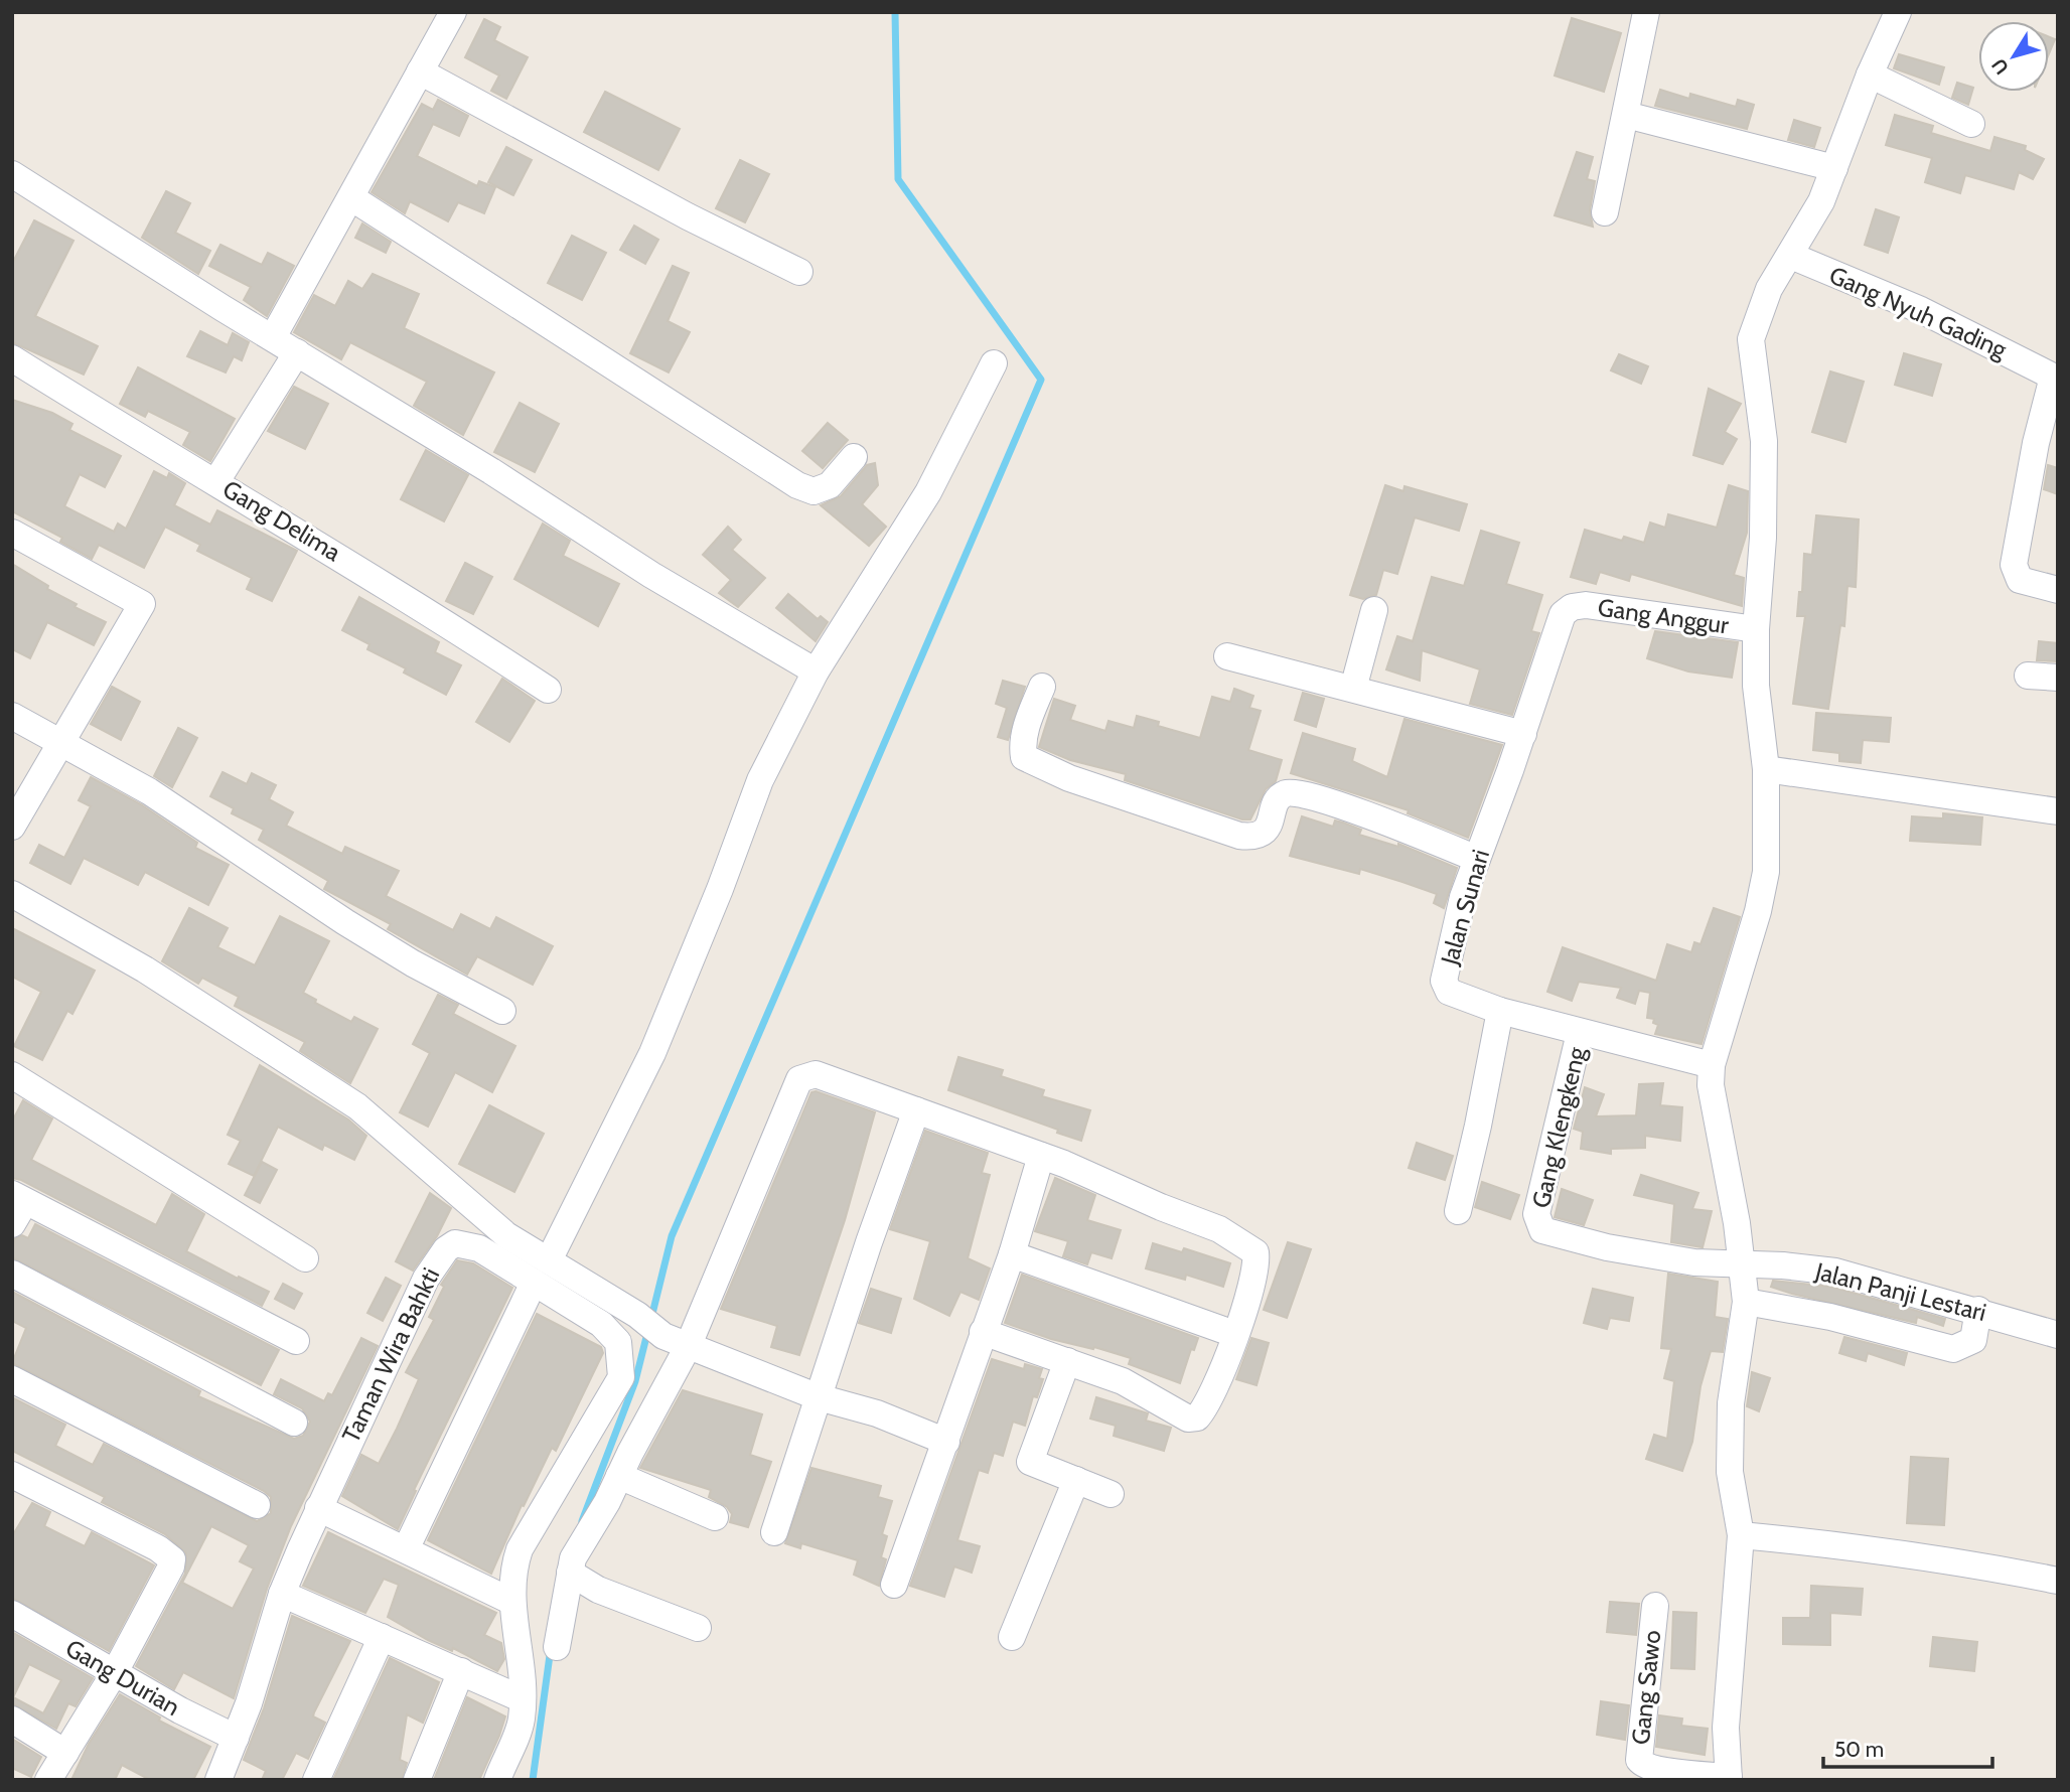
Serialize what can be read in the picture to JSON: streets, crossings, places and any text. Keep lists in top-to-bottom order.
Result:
{
  "streets": {
    "street": [
      "Gang Nyuh Gading",
      "Gang Delima",
      "Gang Anggur",
      "Jalan Sunari",
      "Gang Klengkeng",
      "Jalan Panji Lestari",
      "Taman Wira Bahkti",
      "Gang Durian",
      "Gang Sawo"
    ]
  },
  "crossings": [
    ["Gang Anggur", "Jalan Sunari"],
    ["Jalan Sunari", "Gang Klengkeng"],
    ["Gang Klengkeng", "Jalan Panji Lestari"],
    ["Taman Wira Bahkti", "Gang Durian"]
  ],
  "scale_bar": "50 m",
  "north": "bottom left"
}
